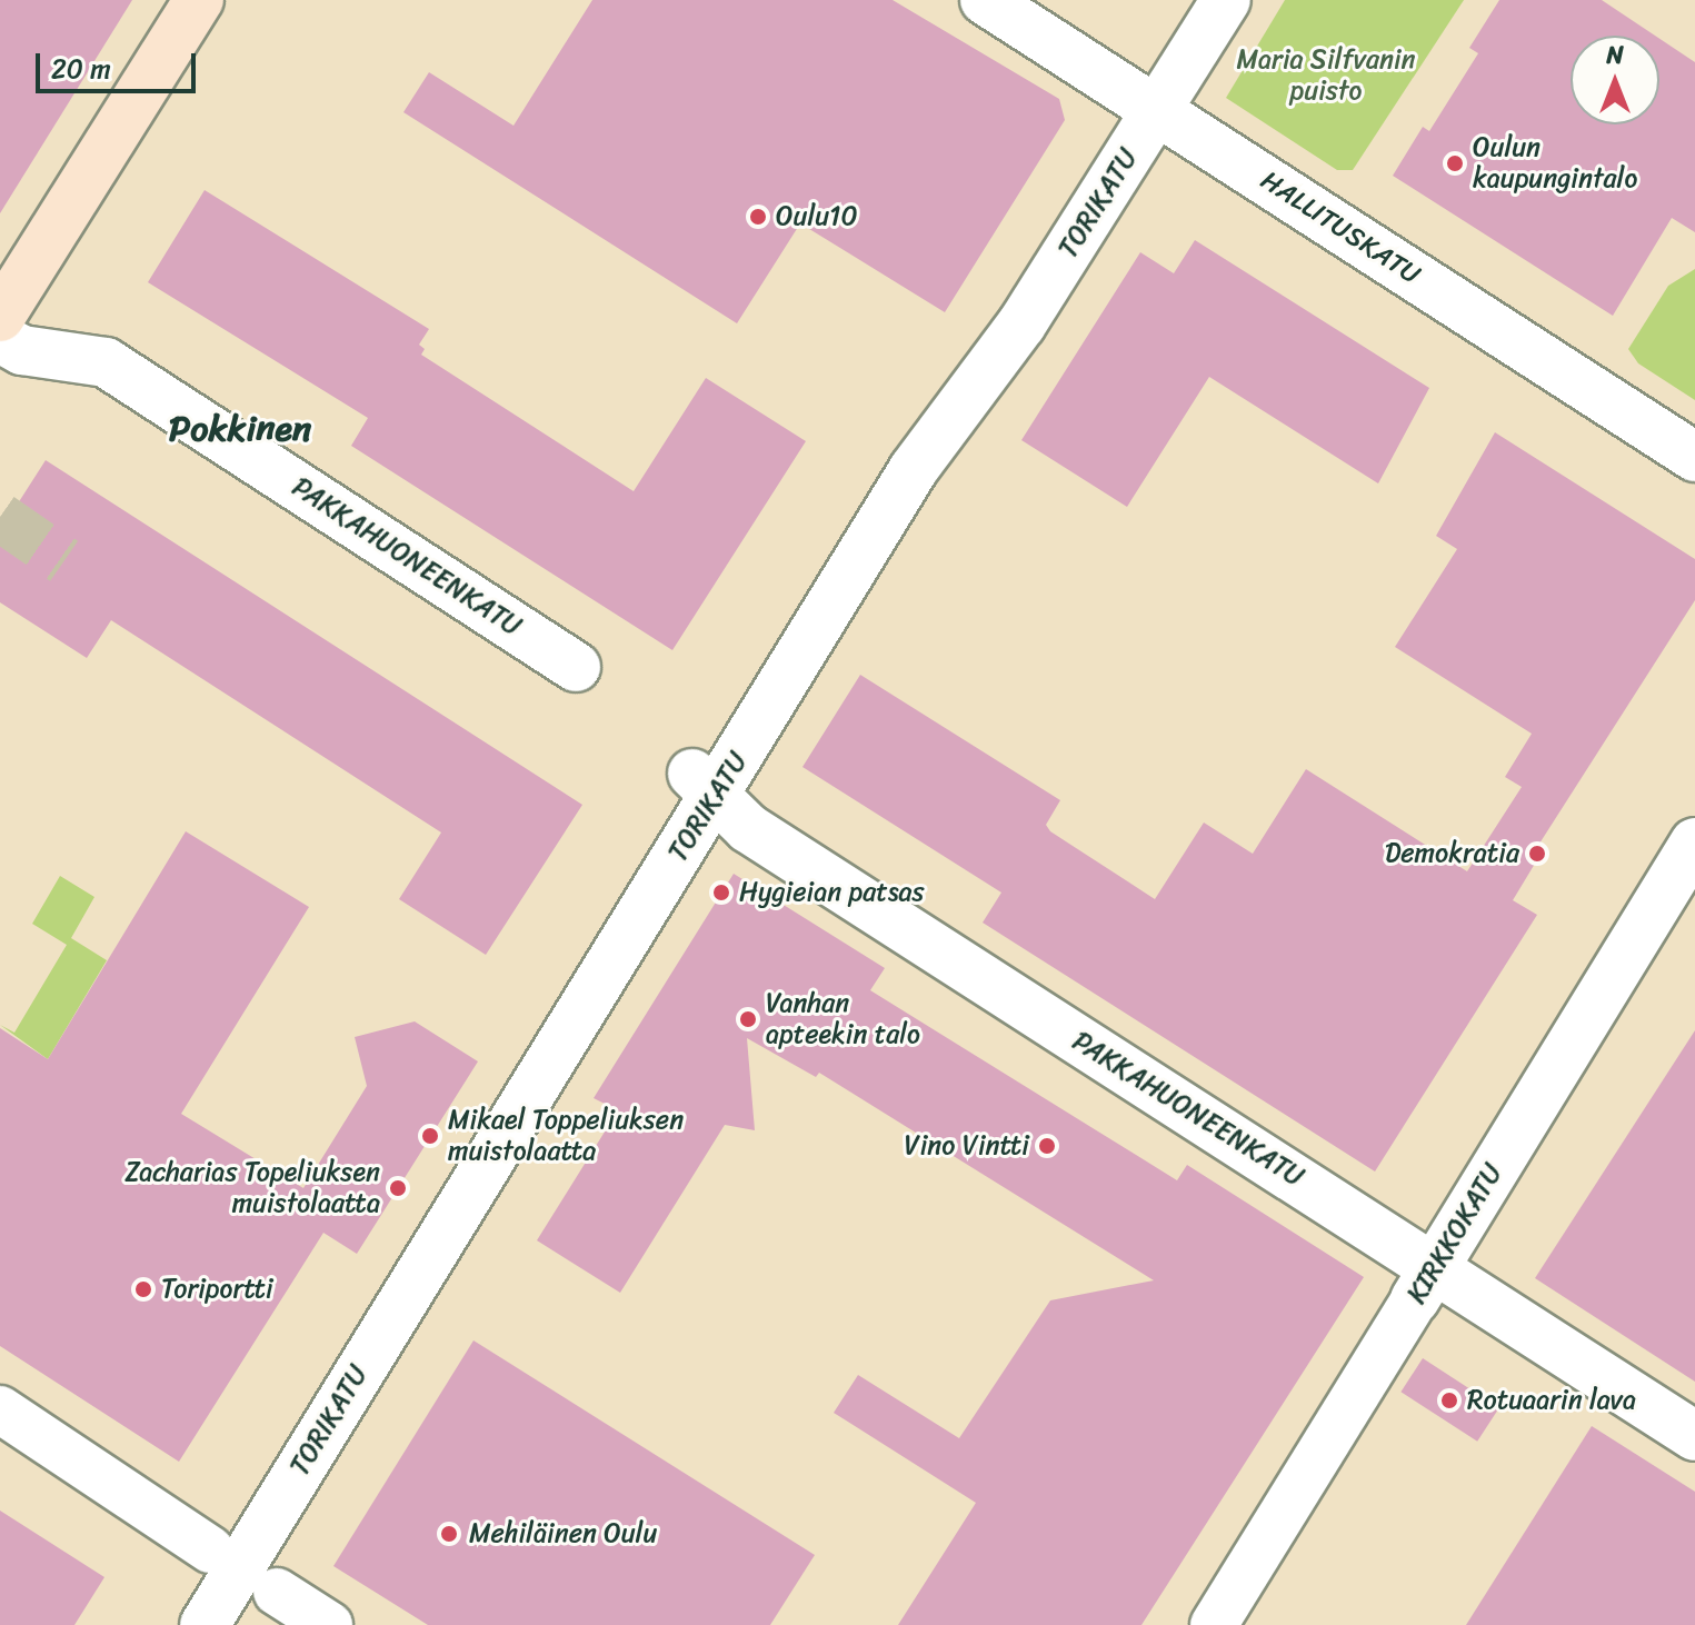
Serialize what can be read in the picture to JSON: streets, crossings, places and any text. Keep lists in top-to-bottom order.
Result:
{
  "streets": {
    "street": [
      "TORIKATU",
      "HALLITUSKATU",
      "PAKKAHUONEENKATU",
      "KIRKKOKATU"
    ]
  },
  "crossings": [
    ["TORIKATU", "HALLITUSKATU"],
    ["TORIKATU", "PAKKAHUONEENKATU"],
    ["PAKKAHUONEENKATU", "KIRKKOKATU"]
  ],
  "districts": ["Pokkinen"],
  "parks": ["Maria Silfvanin puisto"],
  "places": [
    "Oulun kaupungintalo",
    "Oulu10",
    "Demokratia",
    "Hygieian patsas",
    "Vanhan apteekin talo",
    "Mikael Toppeliuksen muistolaatta",
    "Vino Vintti",
    "Zacharias Topeliuksen muistolaatta",
    "Toriportti",
    "Rotuaarin lava",
    "Mehiläinen Oulu"
  ],
  "scale_bar": "20 m",
  "north": "top"
}
